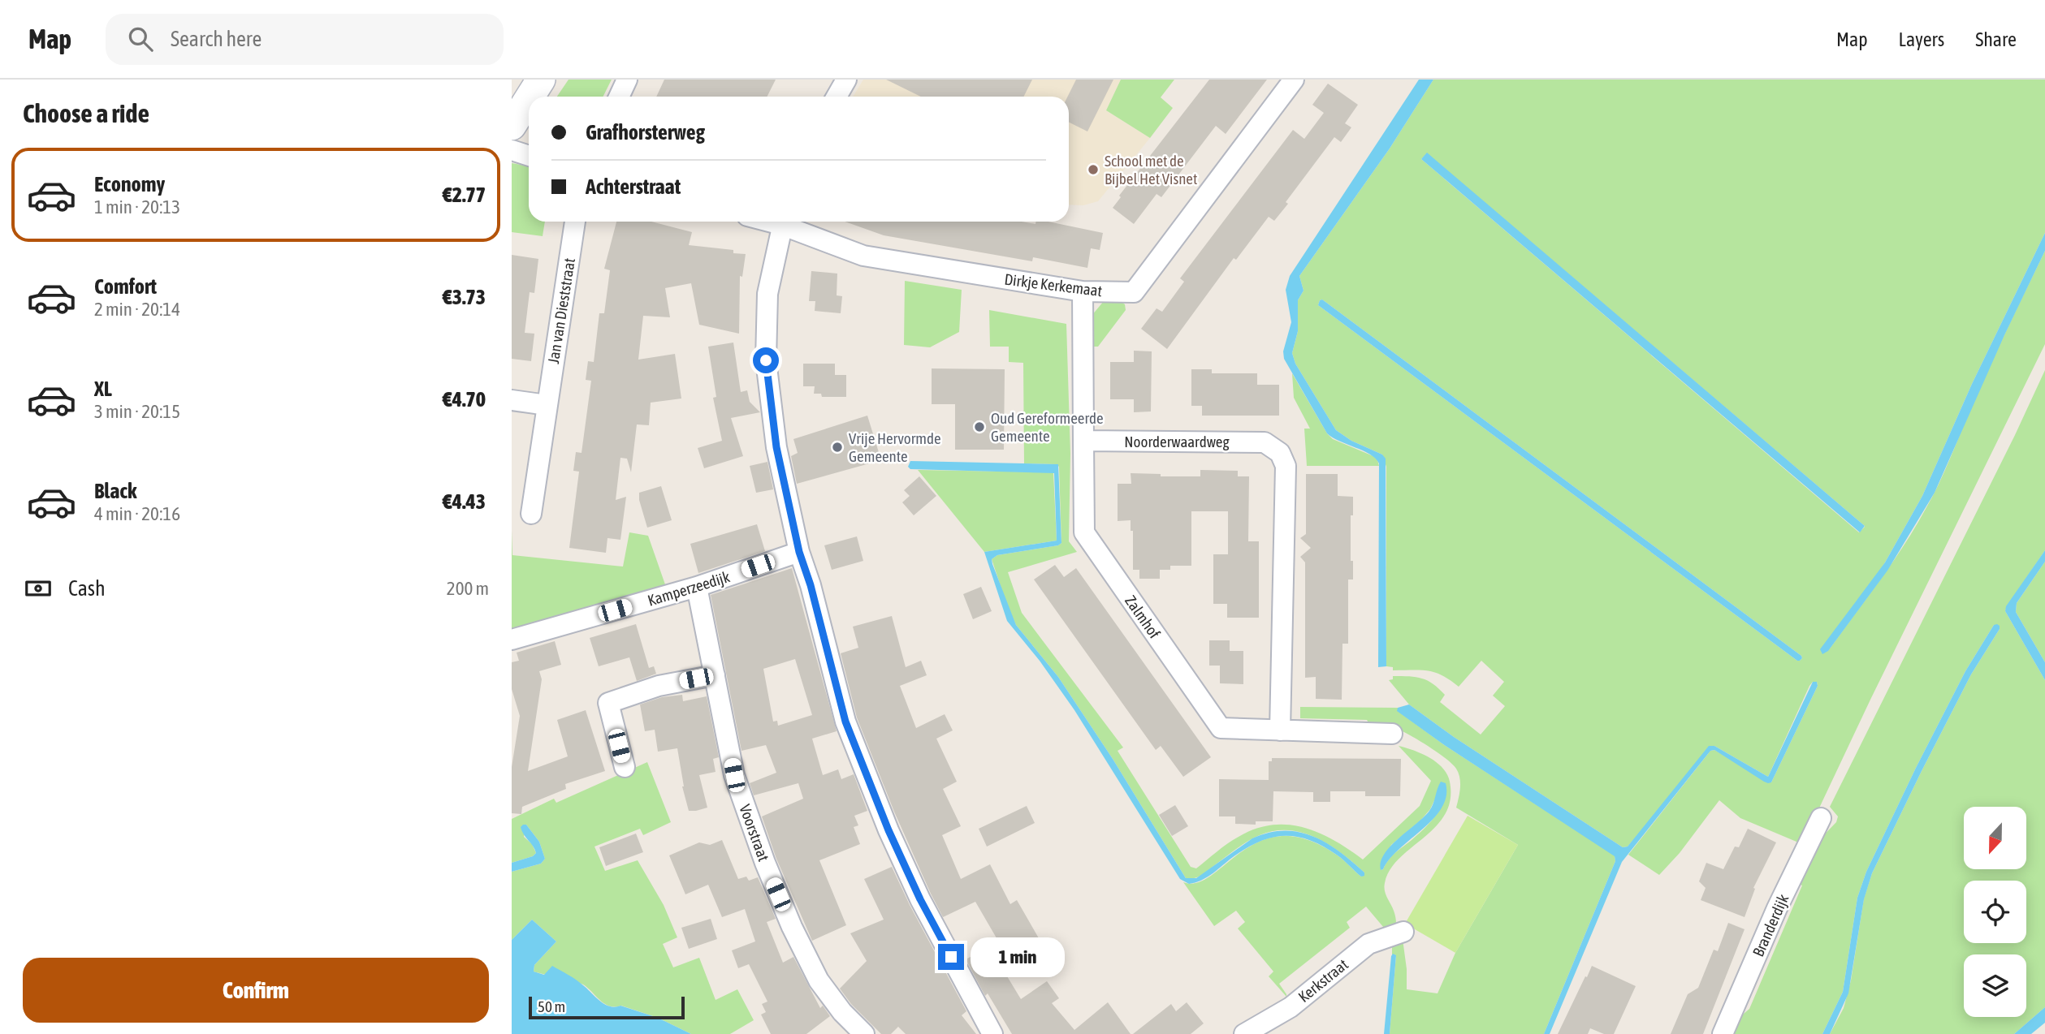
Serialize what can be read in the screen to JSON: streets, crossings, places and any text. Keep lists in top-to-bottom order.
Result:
{
  "streets": {
    "street": [
      "Dirkje Kerkemaat",
      "Jan van Dieststraat",
      "Noorderwaardweg",
      "Kamperzeedijk",
      "Zalmhof",
      "Voorstraat",
      "Branderdijk",
      "Kerkstraat"
    ]
  },
  "crossings": [
    ["Noorderwaardweg", "Zalmhof"],
    ["Kamperzeedijk", "Voorstraat"]
  ],
  "places": ["School met de Bijbel Het Visnet", "Oud Gereformeerde Gemeente", "Vrije Hervormde Gemeente"],
  "scale_bar": "50 m",
  "north": "bottom",
  "page": {
    "header": "Map",
    "search": "Search here",
    "nav": ["Map", "Layers", "Share"],
    "heading": "Choose a ride",
    "banner": ["Grafhorsterweg", "Achterstraat"],
    "list": [
      {
        "name": "Economy",
        "note": "1 min · 20:13",
        "value": "€2.77"
      },
      {
        "name": "Comfort",
        "note": "2 min · 20:14",
        "value": "€3.73"
      },
      {
        "name": "XL",
        "note": "3 min · 20:15",
        "value": "€4.70"
      },
      {
        "name": "Black",
        "note": "4 min · 20:16",
        "value": "€4.43"
      }
    ],
    "pay": ["Cash", "200 m"],
    "bubble": "1 min",
    "buttons": "Confirm",
    "scale": "50 m"
  }
}
